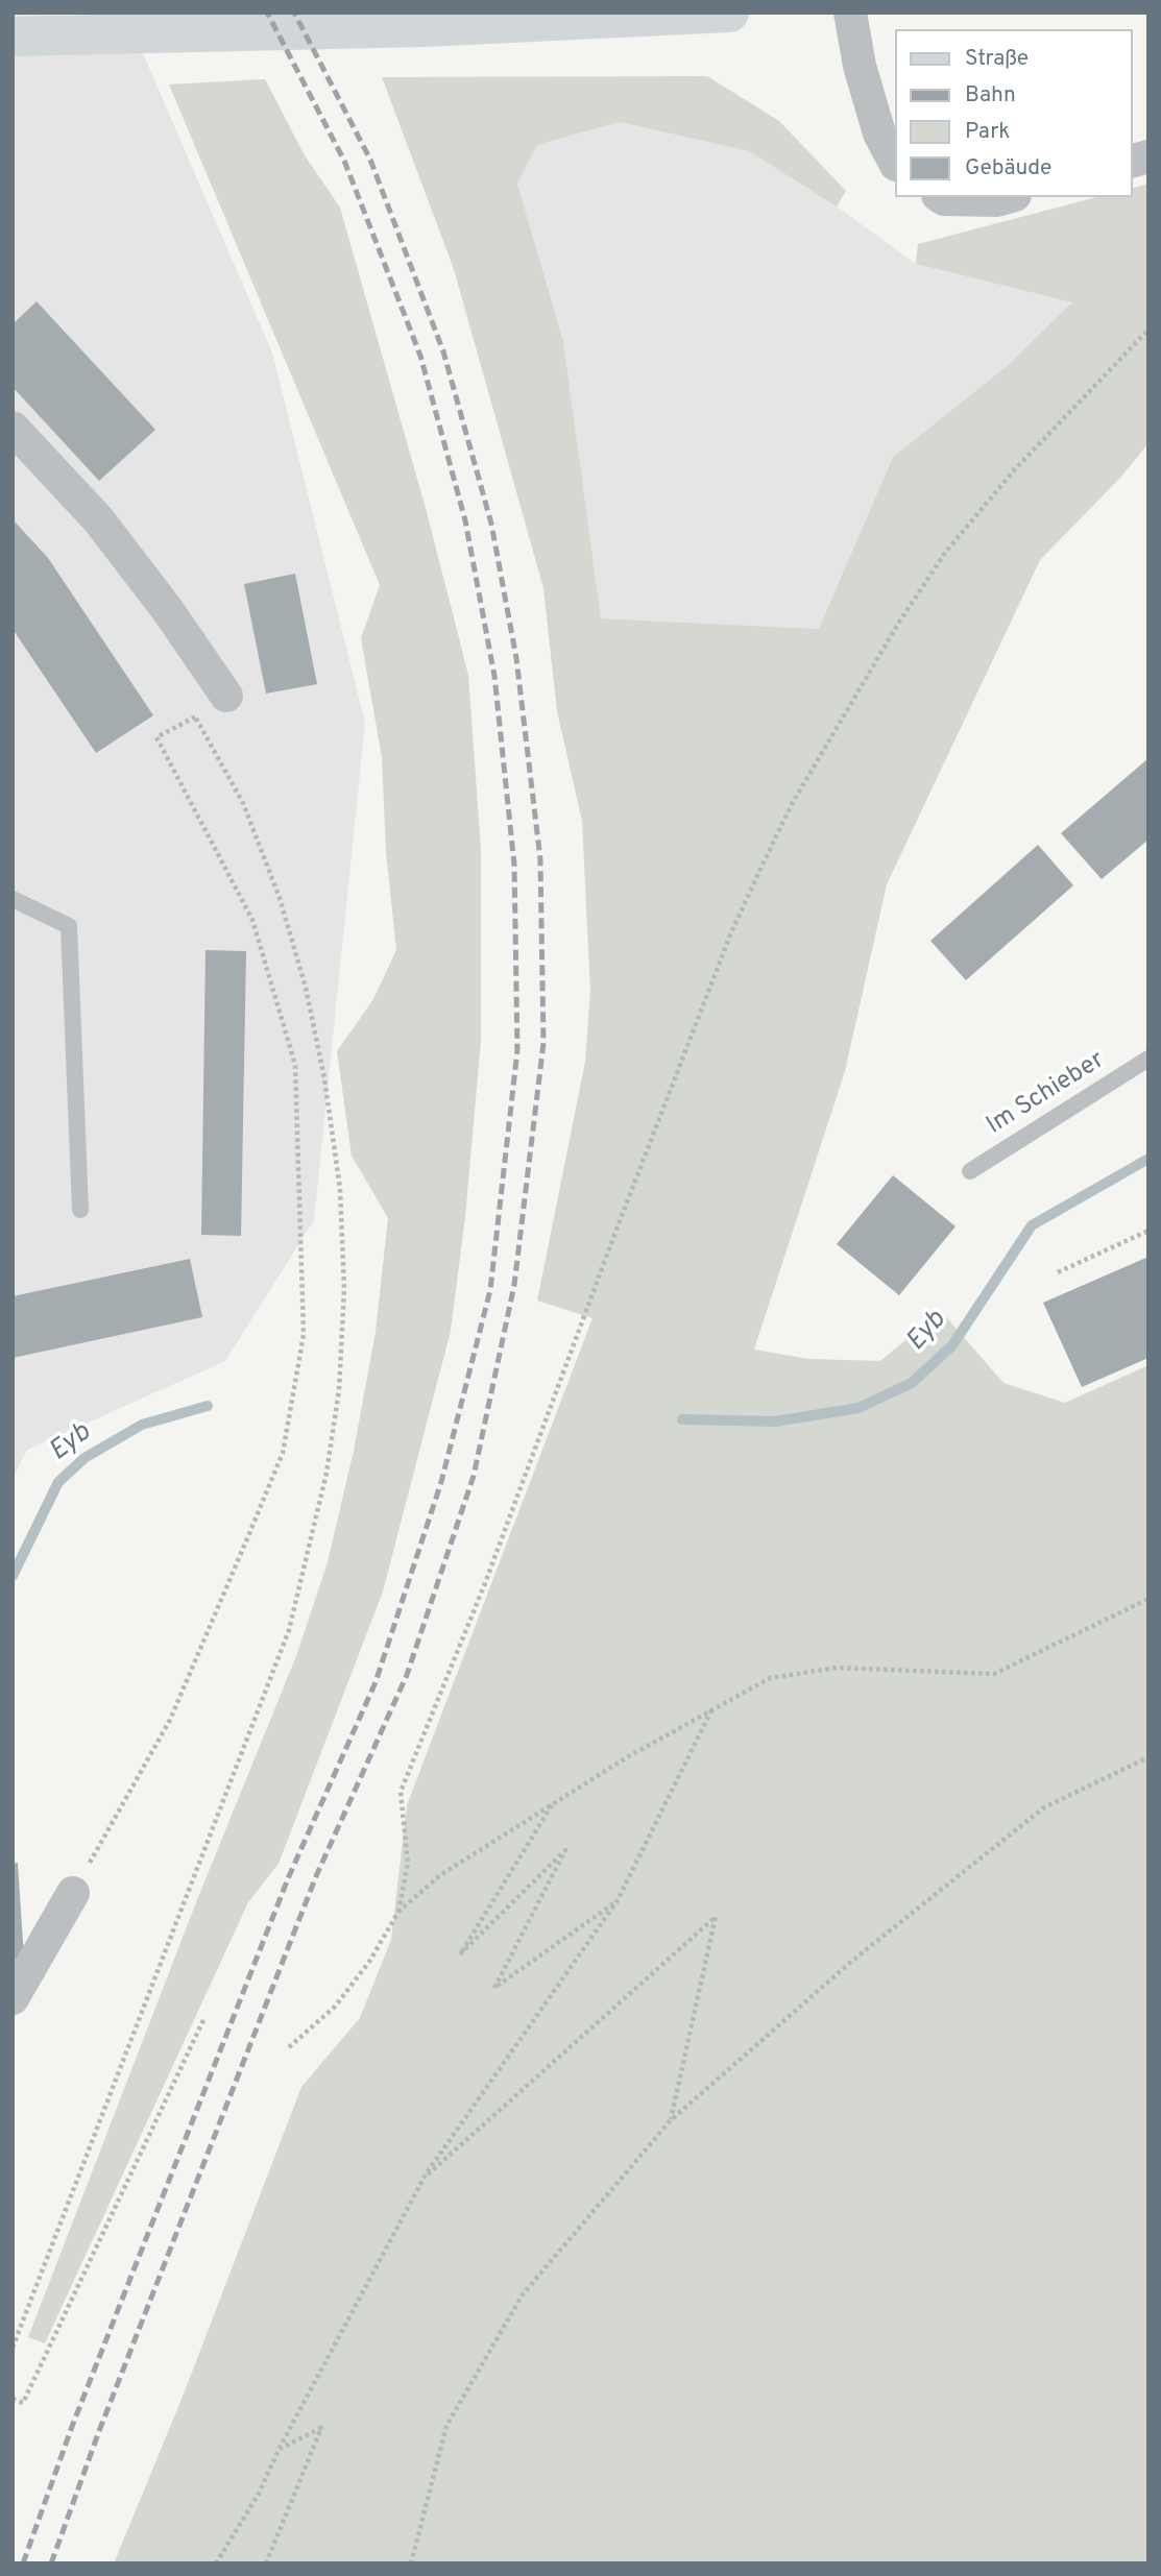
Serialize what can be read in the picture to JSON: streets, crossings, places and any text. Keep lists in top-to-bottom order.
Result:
{
  "streets": {
    "lane": ["Im Schieber"]
  },
  "water": ["Eyb"],
  "legend": [
    "Straße",
    "Bahn",
    "Park",
    "Gebäude"
  ]
}
